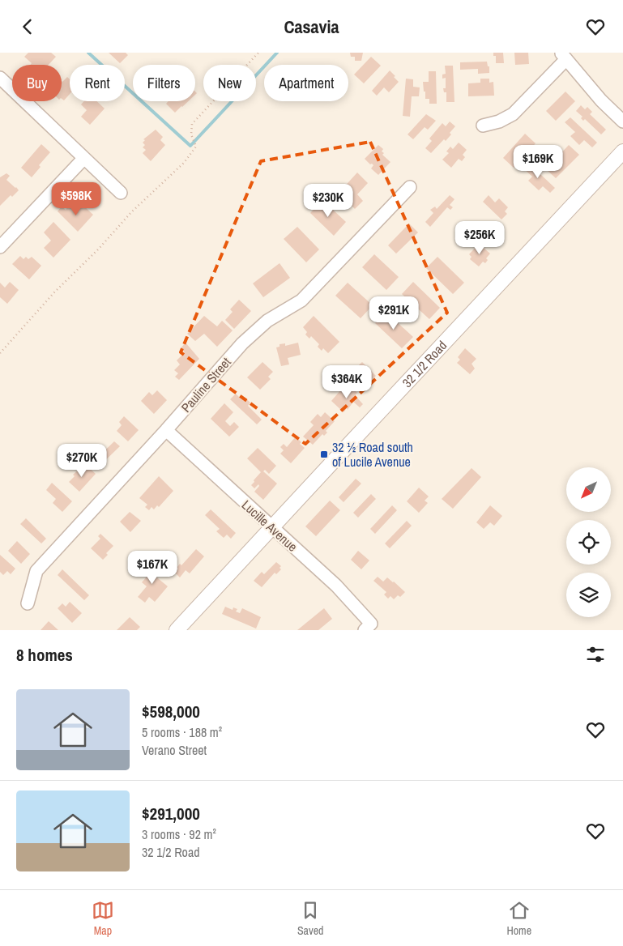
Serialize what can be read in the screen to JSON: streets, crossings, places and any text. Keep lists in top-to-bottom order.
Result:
{
  "streets": {
    "street": ["32 1/2 Road", "Pauline Street", "Lucille Avenue"]
  },
  "crossings": [
    ["32 1/2 Road", "Lucille Avenue"],
    ["Pauline Street", "Lucille Avenue"]
  ],
  "places": {
    "transit": ["32 ½ Road south of Lucile Avenue"]
  },
  "north": "bottom left",
  "page": {
    "header": "Casavia",
    "chip": [
      "Buy",
      "Rent",
      "Filters",
      "New",
      "Apartment"
    ],
    "price": [
      "$169K",
      "$598K",
      "$230K",
      "$256K",
      "$291K",
      "$364K",
      "$270K",
      "$167K"
    ],
    "heading": "8 homes",
    "list": [
      {
        "name": "$598,000",
        "note": "5 rooms · 188 m² · Verano Street"
      },
      {
        "name": "$291,000",
        "note": "3 rooms · 92 m² · 32 1/2 Road"
      }
    ],
    "tabs": ["Map", "Saved", "Home"]
  }
}
